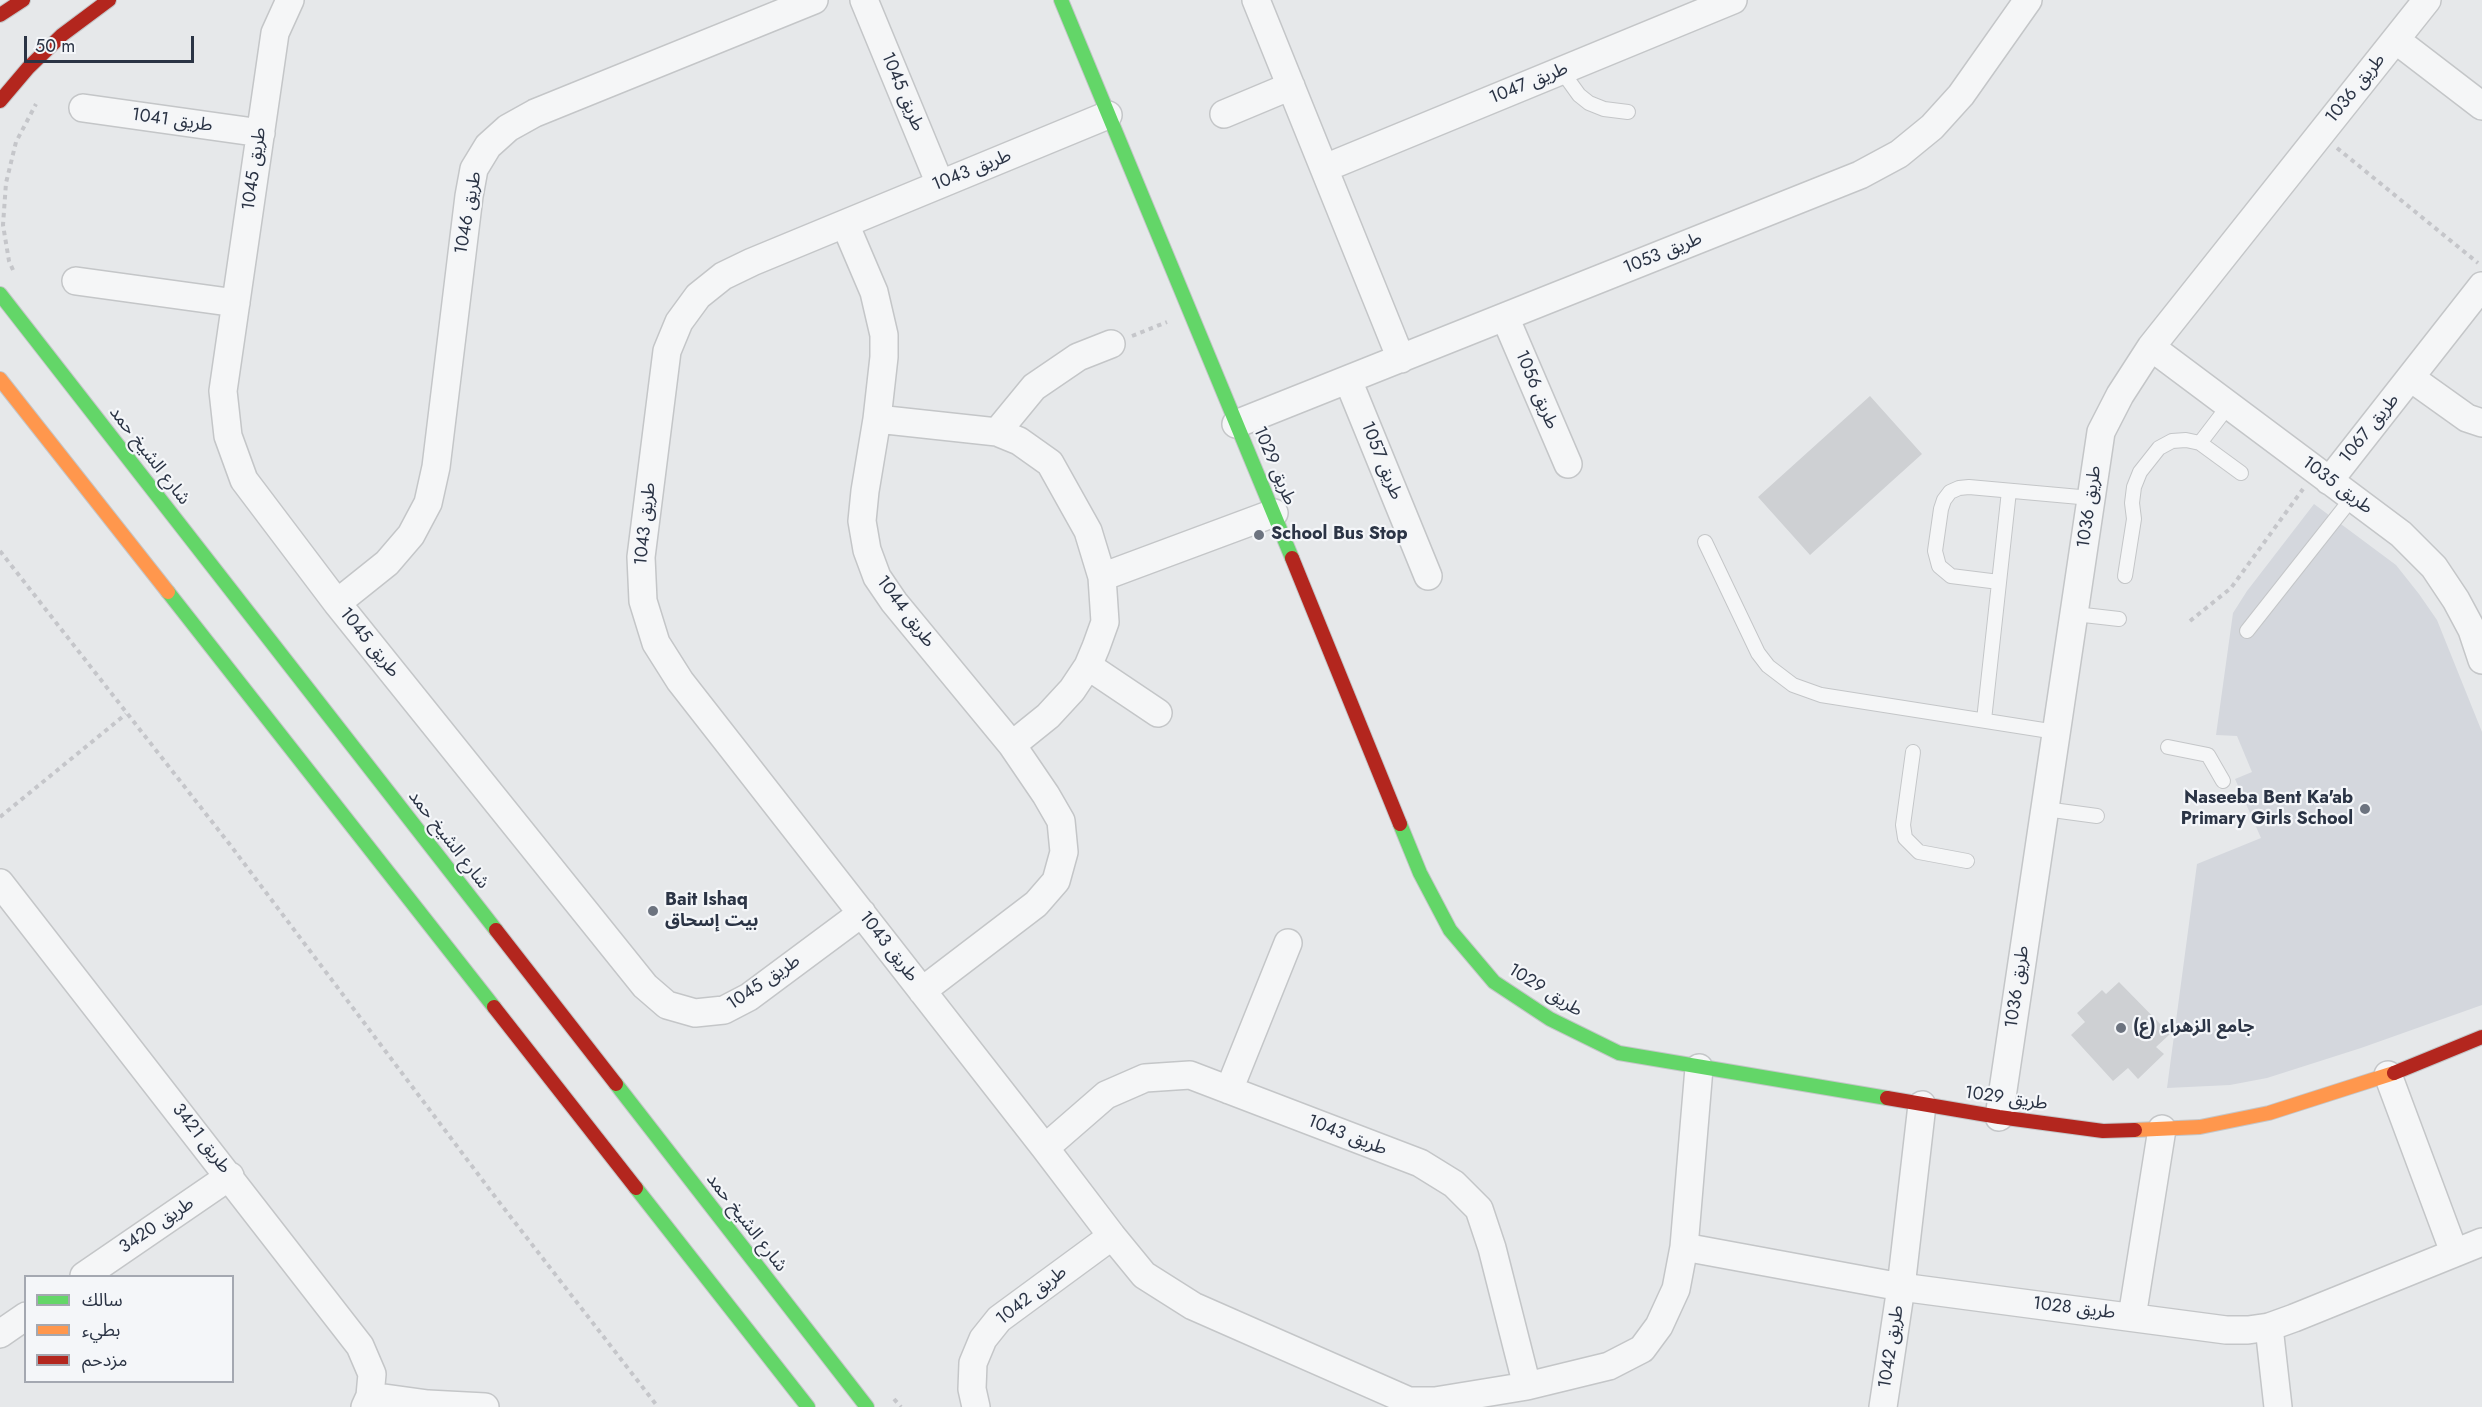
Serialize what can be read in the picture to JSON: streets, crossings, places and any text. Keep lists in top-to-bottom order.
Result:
{
  "streets": {
    "main road": ["شارع الشيخ حمد", "طريق 1029"],
    "street": [
      "طريق 1047",
      "طريق 1036",
      "طريق 1045",
      "طريق 1041",
      "طريق 1043",
      "طريق 1046",
      "طريق 1053",
      "طريق 1056",
      "طريق 1067",
      "طريق 1057",
      "طريق 1035",
      "طريق 1044",
      "طريق 3421",
      "طريق 3420",
      "طريق 1042",
      "طريق 1028"
    ]
  },
  "crossings": [
    ["طريق 1036", "طريق 1029"],
    ["طريق 1036", "طريق 1035"],
    ["طريق 1045", "طريق 1041"],
    ["طريق 1045", "طريق 1043"],
    ["طريق 1045", "طريق 1046"],
    ["طريق 1043", "طريق 1029"],
    ["طريق 1043", "طريق 1044"],
    ["طريق 1043", "طريق 1042"],
    ["طريق 1043", "طريق 1028"],
    ["طريق 1053", "طريق 1056"],
    ["طريق 1053", "طريق 1057"],
    ["طريق 1053", "طريق 1029"],
    ["طريق 1067", "طريق 1035"],
    ["طريق 1029", "طريق 1042"],
    ["طريق 3421", "طريق 3420"],
    ["طريق 1042", "طريق 1028"]
  ],
  "places": [
    "School Bus Stop",
    "Naseeba Bent Ka'ab Primary Girls School",
    "Bait Ishaq بيت إسحاق",
    "جامع الزهراء (ع)"
  ],
  "legend": ["سالك", "بطيء", "مزدحم"],
  "scale_bar": "50 m"
}
